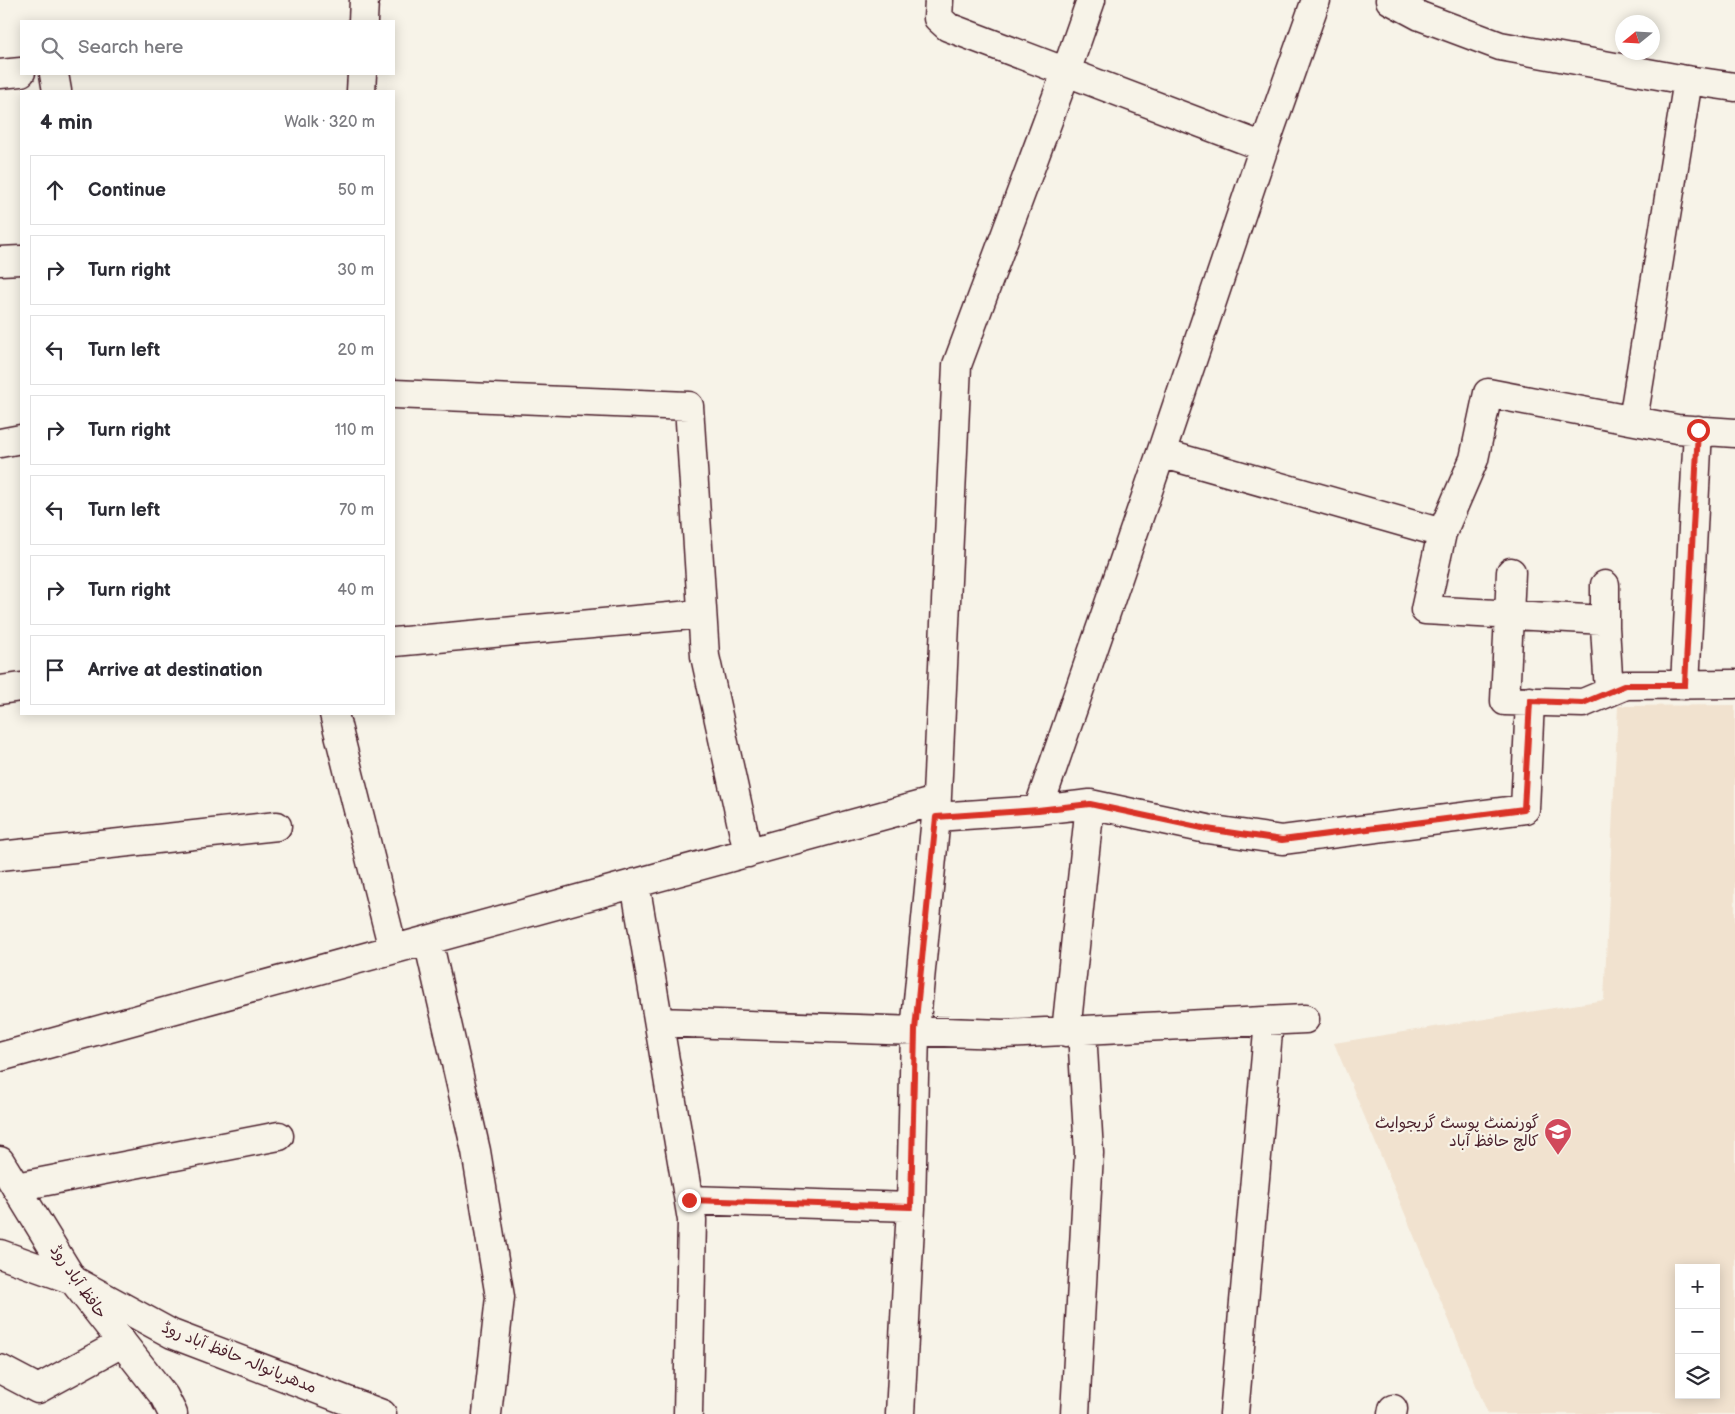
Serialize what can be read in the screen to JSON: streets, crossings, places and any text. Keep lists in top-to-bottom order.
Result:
{
  "streets": {
    "street": ["حافظ آباد روڈ", "مدھریانوالہ حافظ آباد روڈ"]
  },
  "crossings": [
    ["حافظ آباد روڈ", "مدھریانوالہ حافظ آباد روڈ"]
  ],
  "places": {
    "school or university": ["گورنمنٹ پوسٹ گریجوایٹ کالج حافظ آباد"]
  },
  "north": "left",
  "page": {
    "search": "Search here",
    "heading": ["4 min", "Walk · 320 m"],
    "list": [
      ["Continue", "50 m"],
      ["Turn right", "30 m"],
      ["Turn left", "20 m"],
      ["Turn right", "110 m"],
      ["Turn left", "70 m"],
      ["Turn right", "40 m"],
      "Arrive at destination"
    ],
    "map_buttons": ["+", "−"]
  }
}
